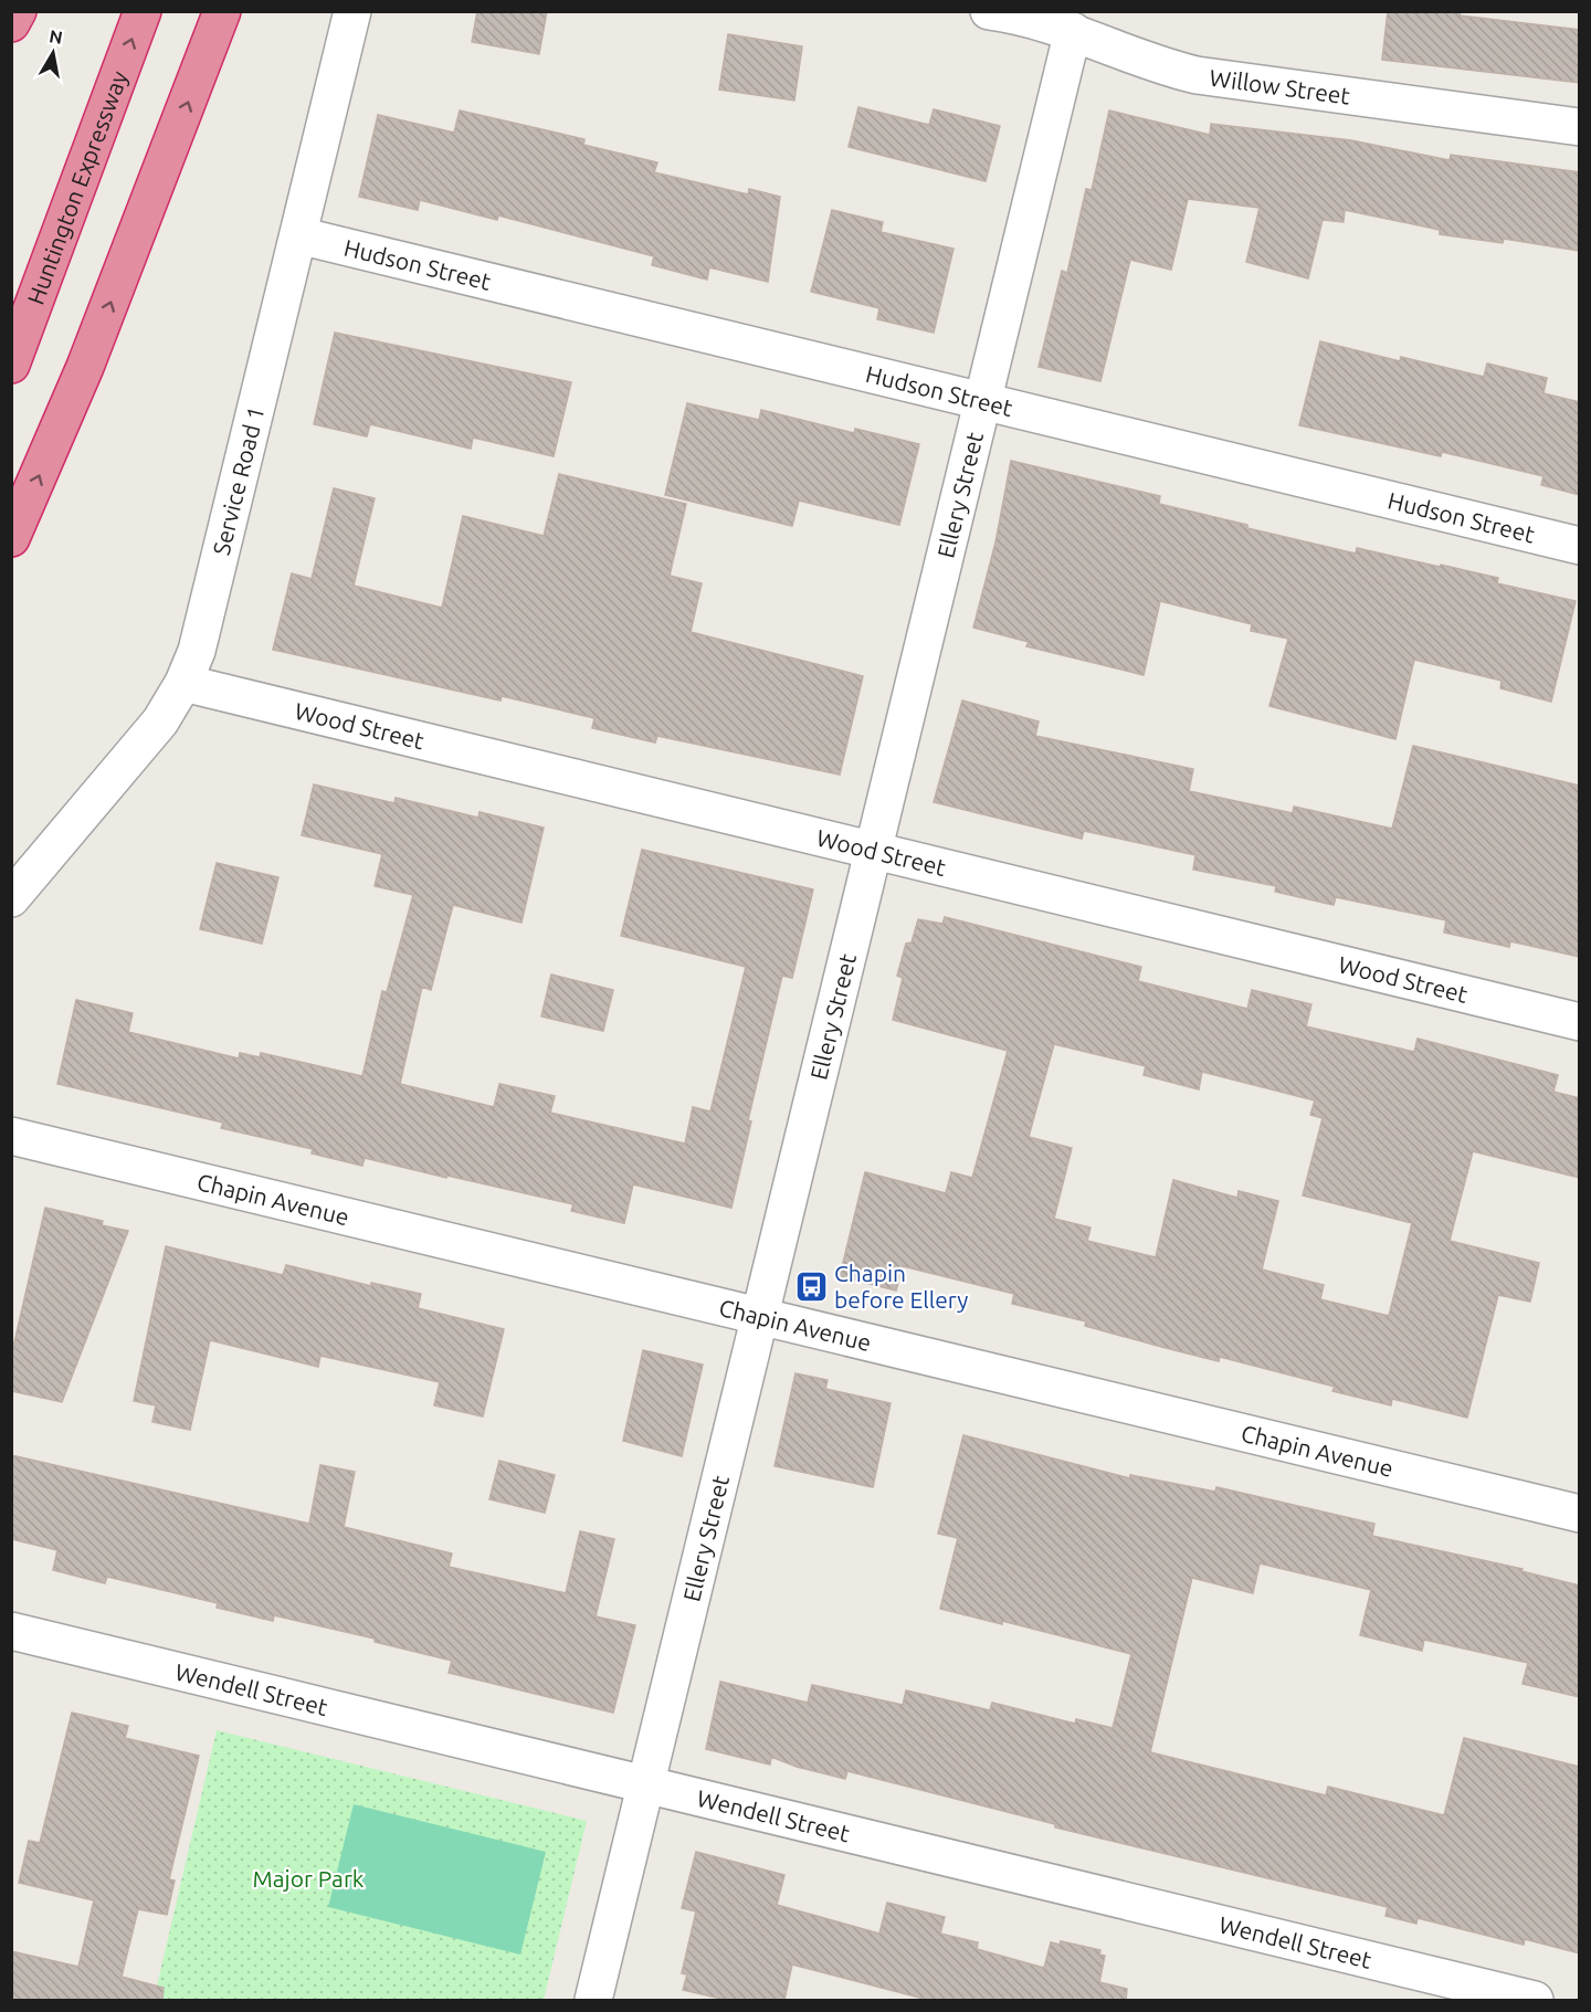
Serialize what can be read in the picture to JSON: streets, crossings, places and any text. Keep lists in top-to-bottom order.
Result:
{
  "streets": {
    "highway": ["Huntington Expressway"],
    "street": [
      "Willow Street",
      "Hudson Street",
      "Service Road 1",
      "Ellery Street",
      "Wood Street",
      "Chapin Avenue",
      "Wendell Street"
    ]
  },
  "crossings": [
    ["Willow Street", "Ellery Street"],
    ["Hudson Street", "Service Road 1"],
    ["Hudson Street", "Ellery Street"],
    ["Service Road 1", "Wood Street"],
    ["Ellery Street", "Wood Street"],
    ["Ellery Street", "Chapin Avenue"],
    ["Ellery Street", "Wendell Street"]
  ],
  "parks": ["Major Park"],
  "places": {
    "bus stop": ["Chapin before Ellery"]
  },
  "north": "top"
}
